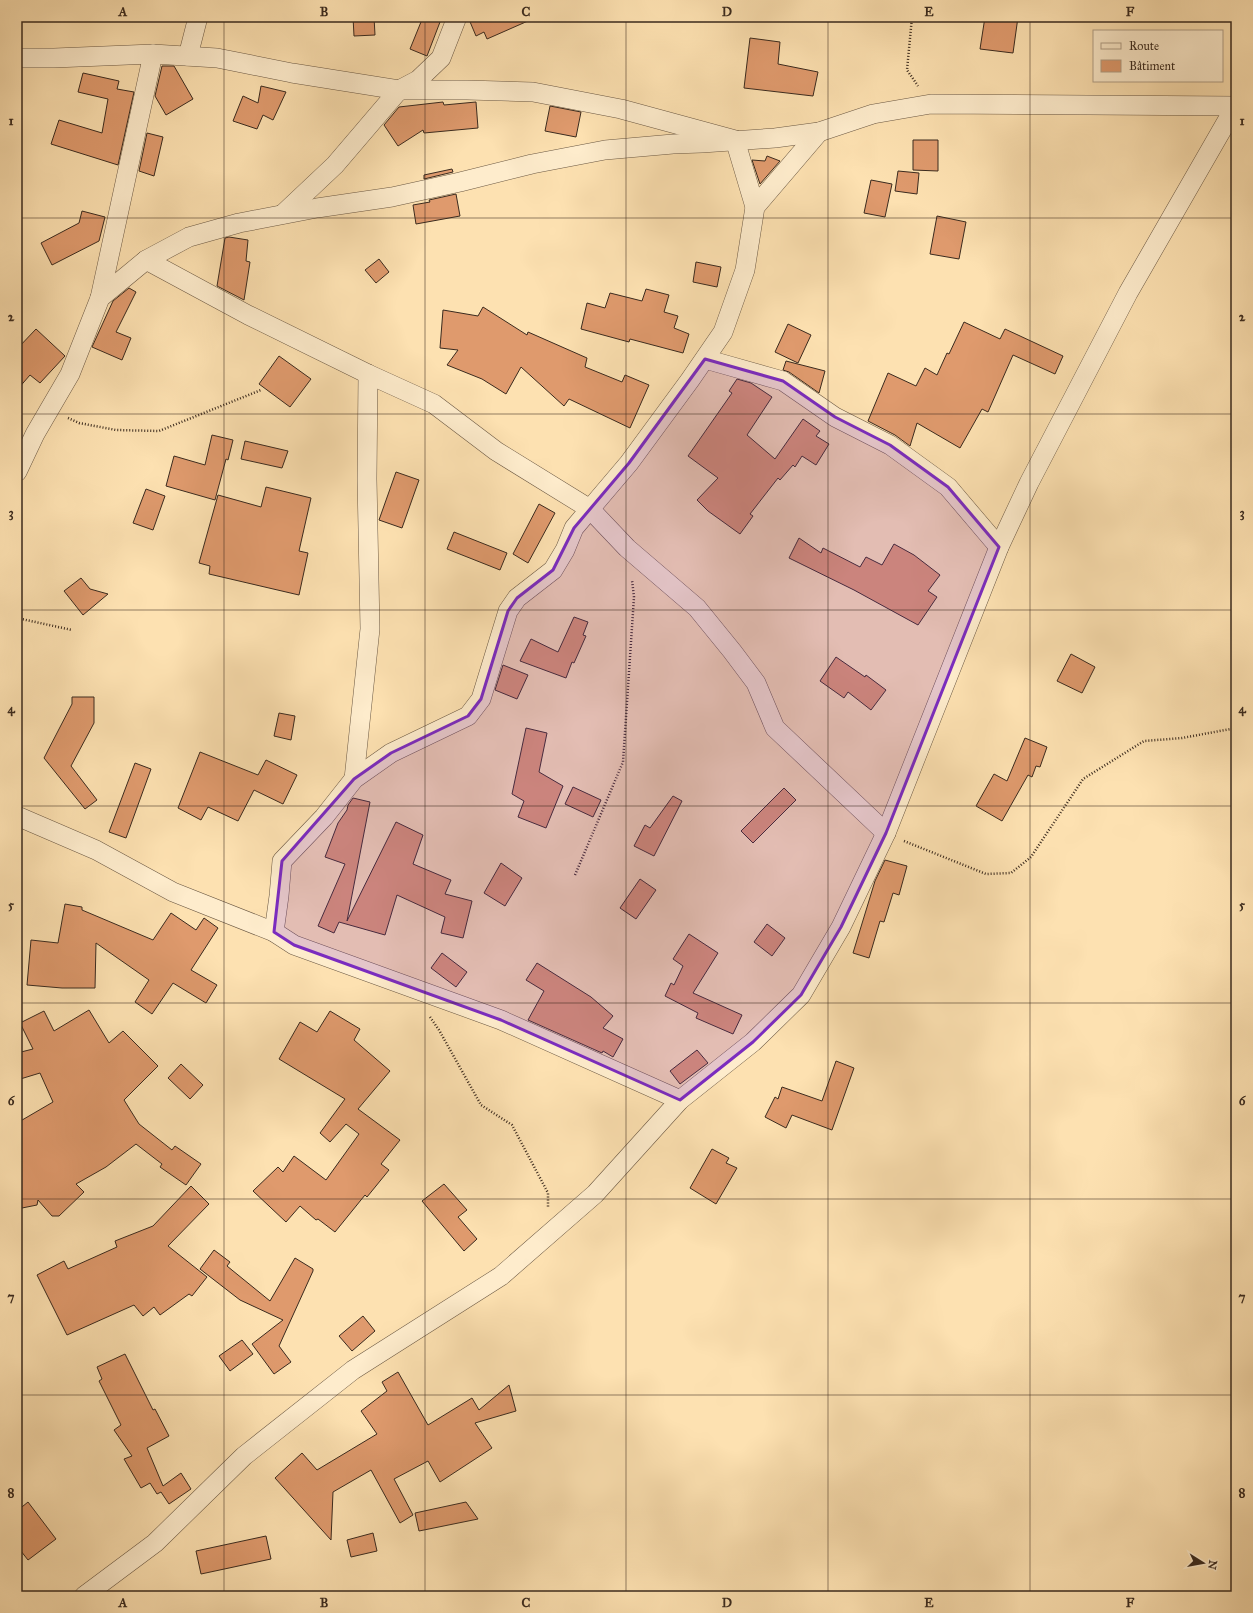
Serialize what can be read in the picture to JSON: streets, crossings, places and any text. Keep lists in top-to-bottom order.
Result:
{
  "legend": ["Route", "Bâtiment"],
  "north": "right",
  "grid": {
    "columns": [
      "A",
      "B",
      "C",
      "D",
      "E",
      "F"
    ],
    "rows": [
      "1",
      "2",
      "3",
      "4",
      "5",
      "6",
      "7",
      "8"
    ]
  }
}
